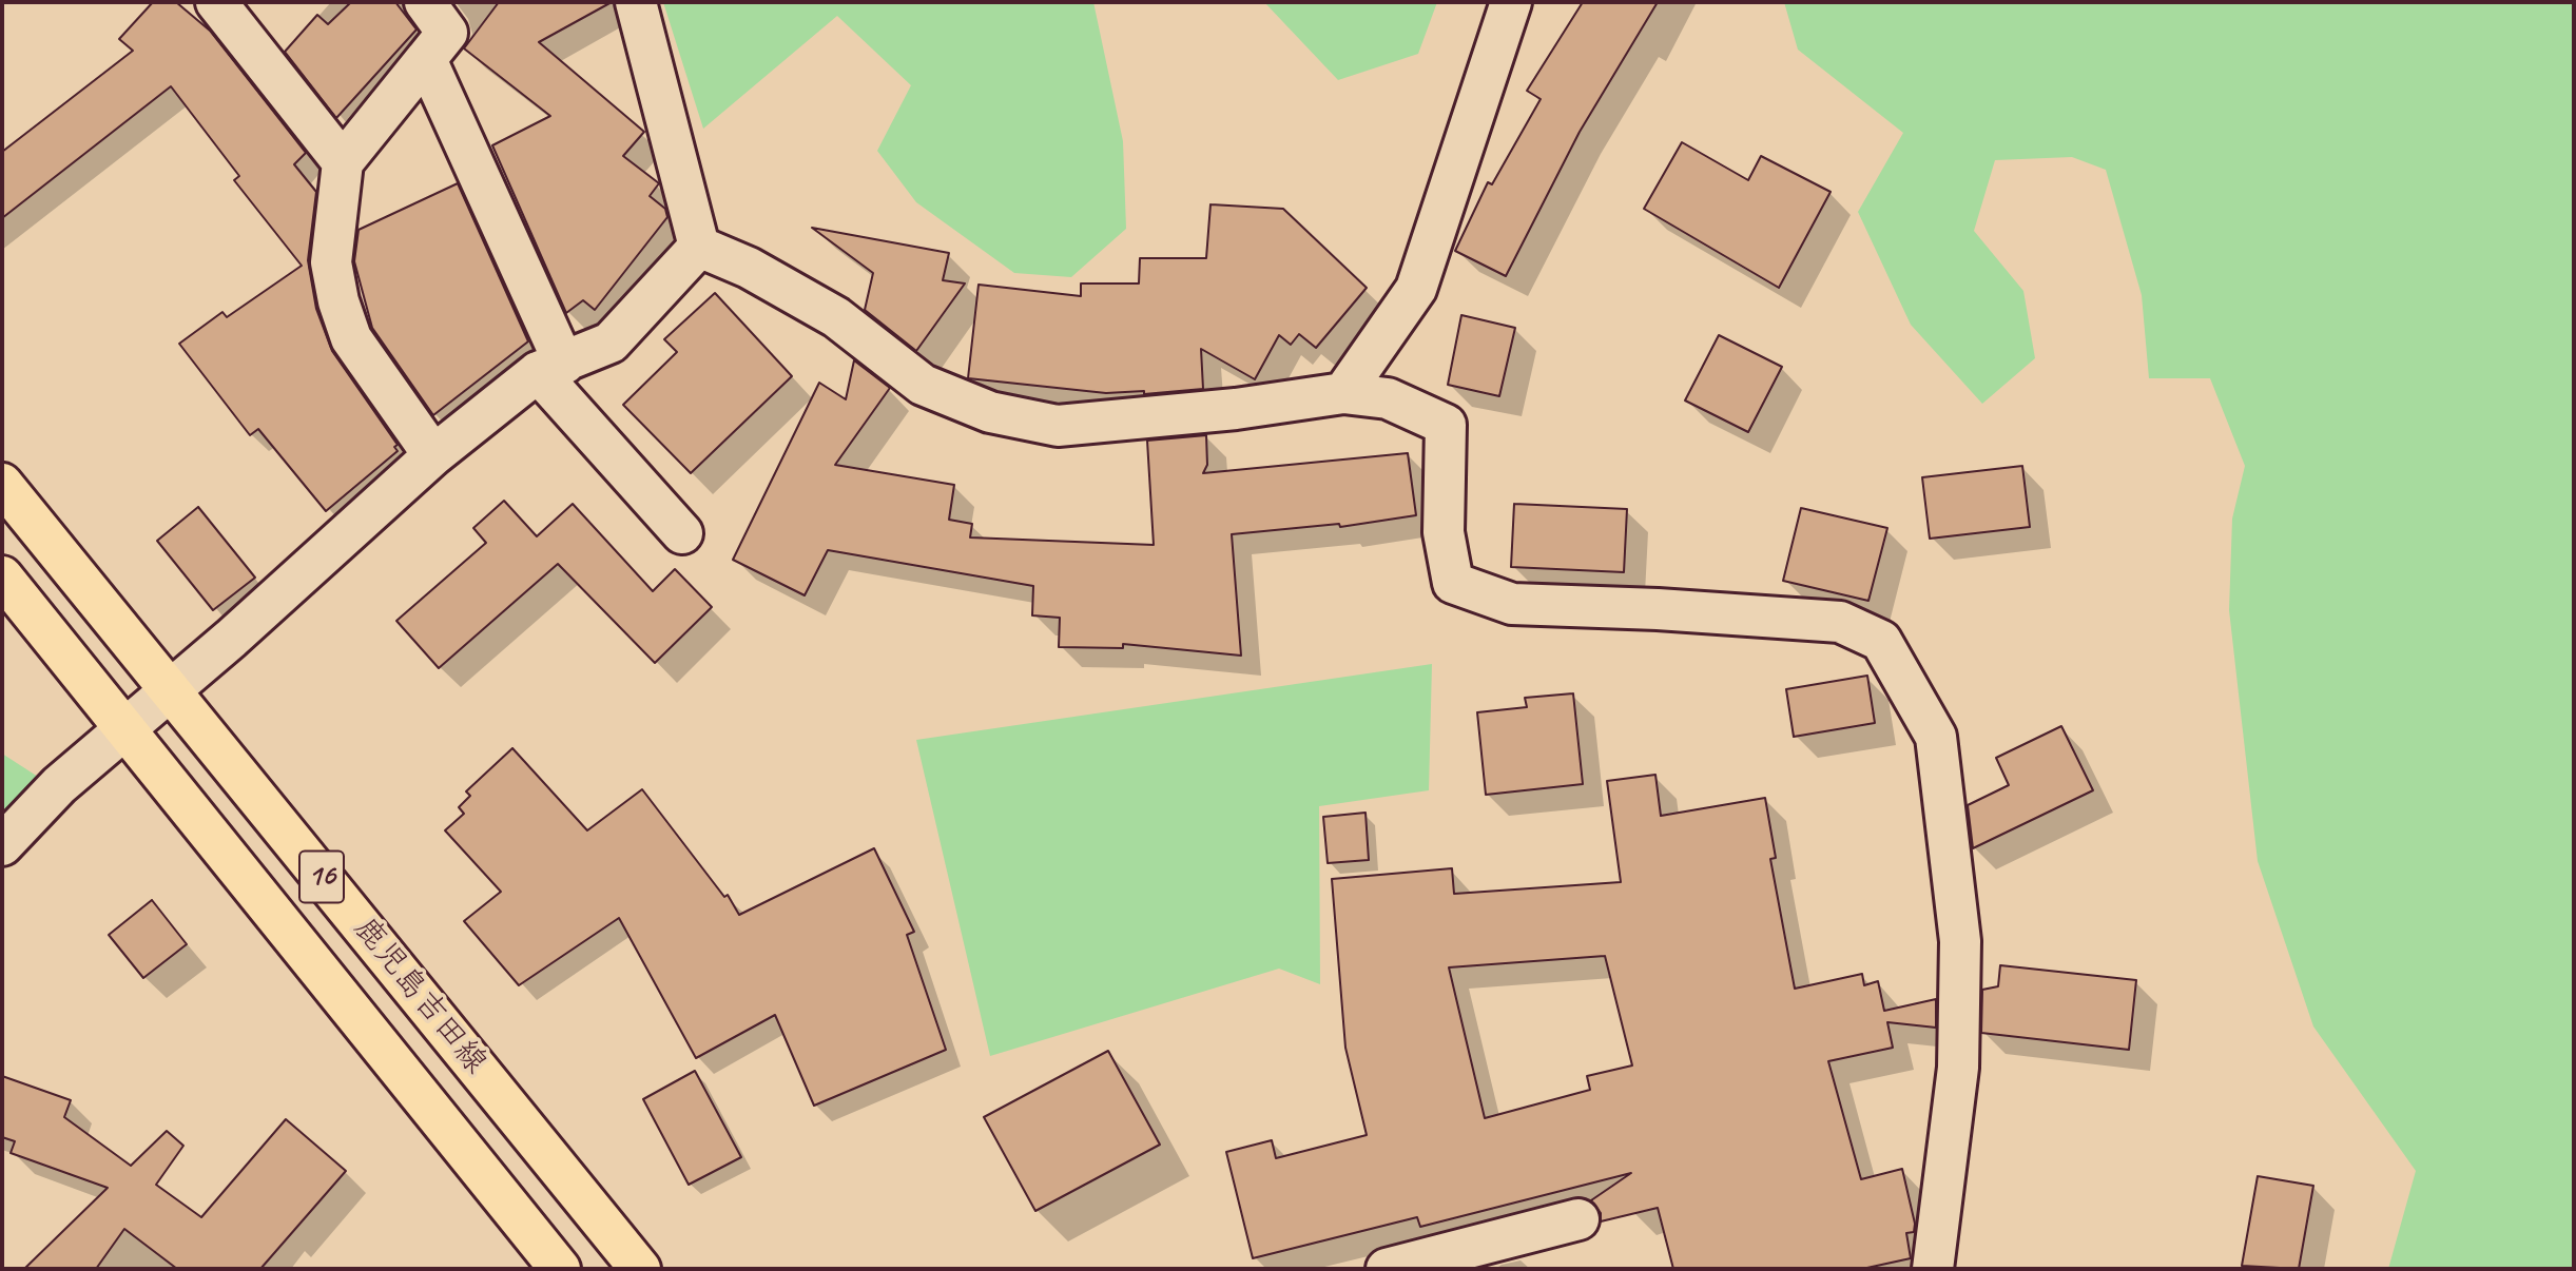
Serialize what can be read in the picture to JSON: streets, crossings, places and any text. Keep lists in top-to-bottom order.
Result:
{
  "streets": {
    "main road": ["16", "鹿児島吉田線"]
  }
}
